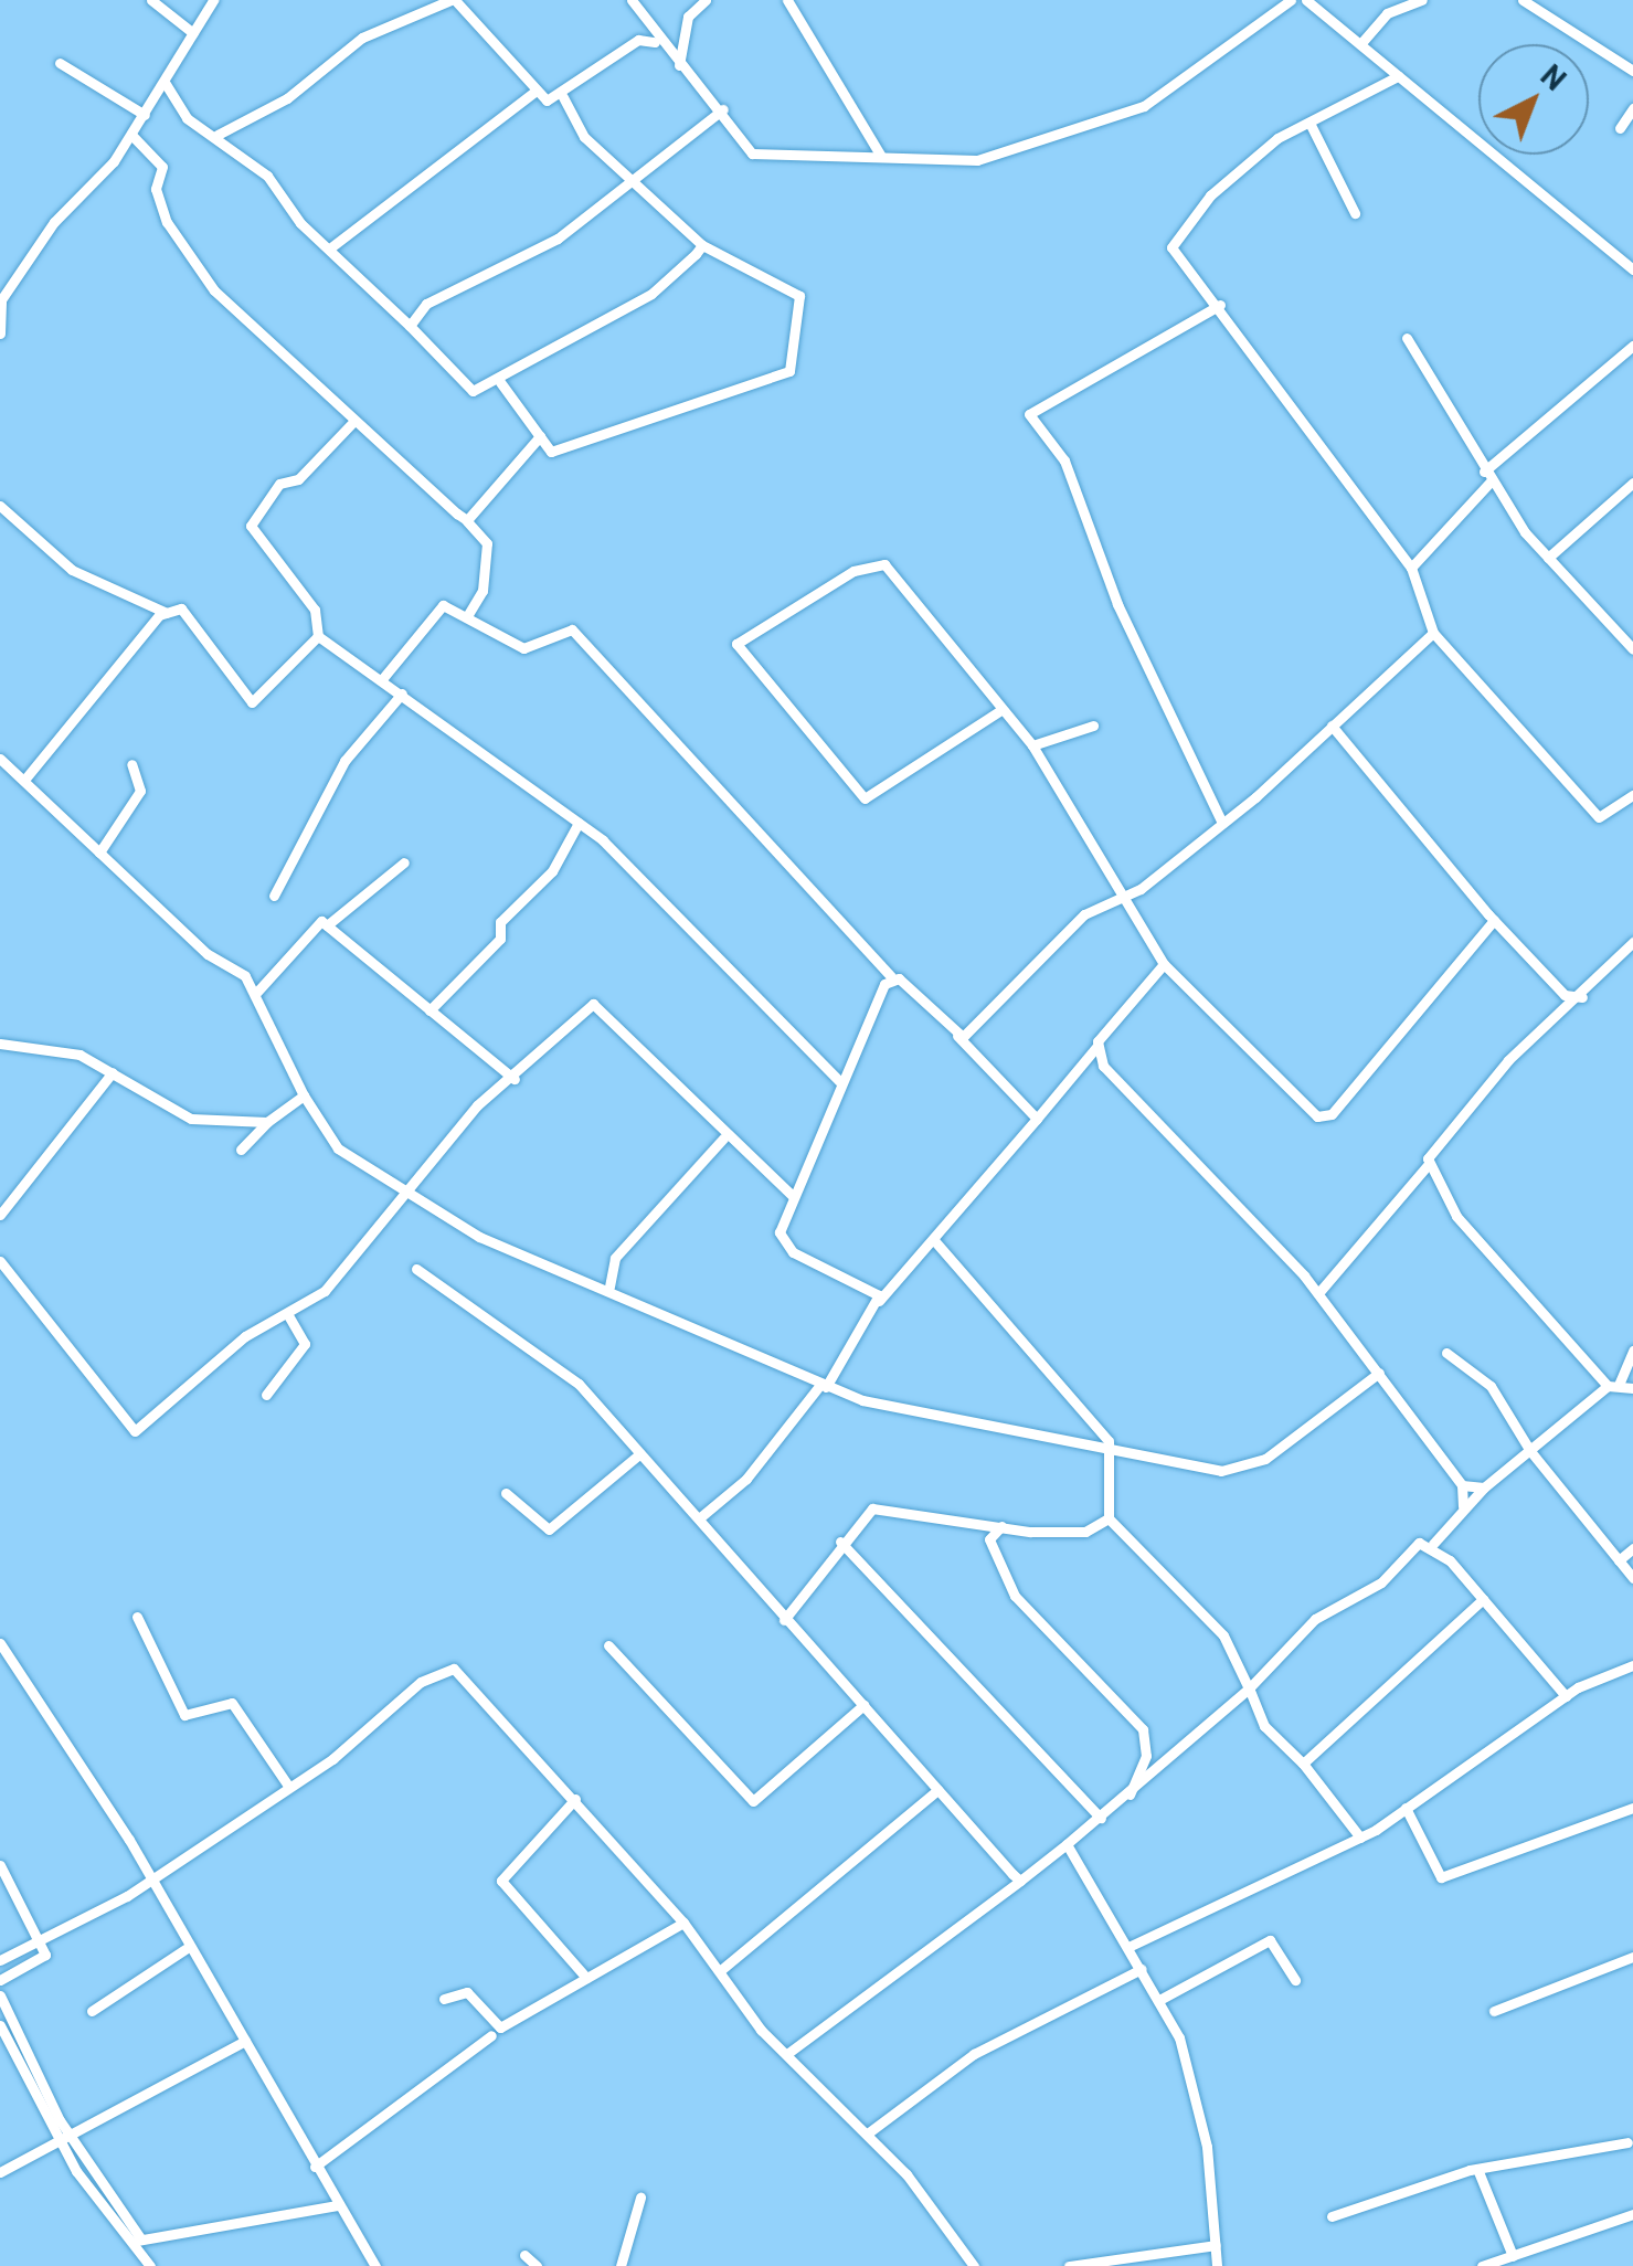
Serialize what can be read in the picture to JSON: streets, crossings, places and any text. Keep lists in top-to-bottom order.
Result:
{
  "north": "top right"
}
